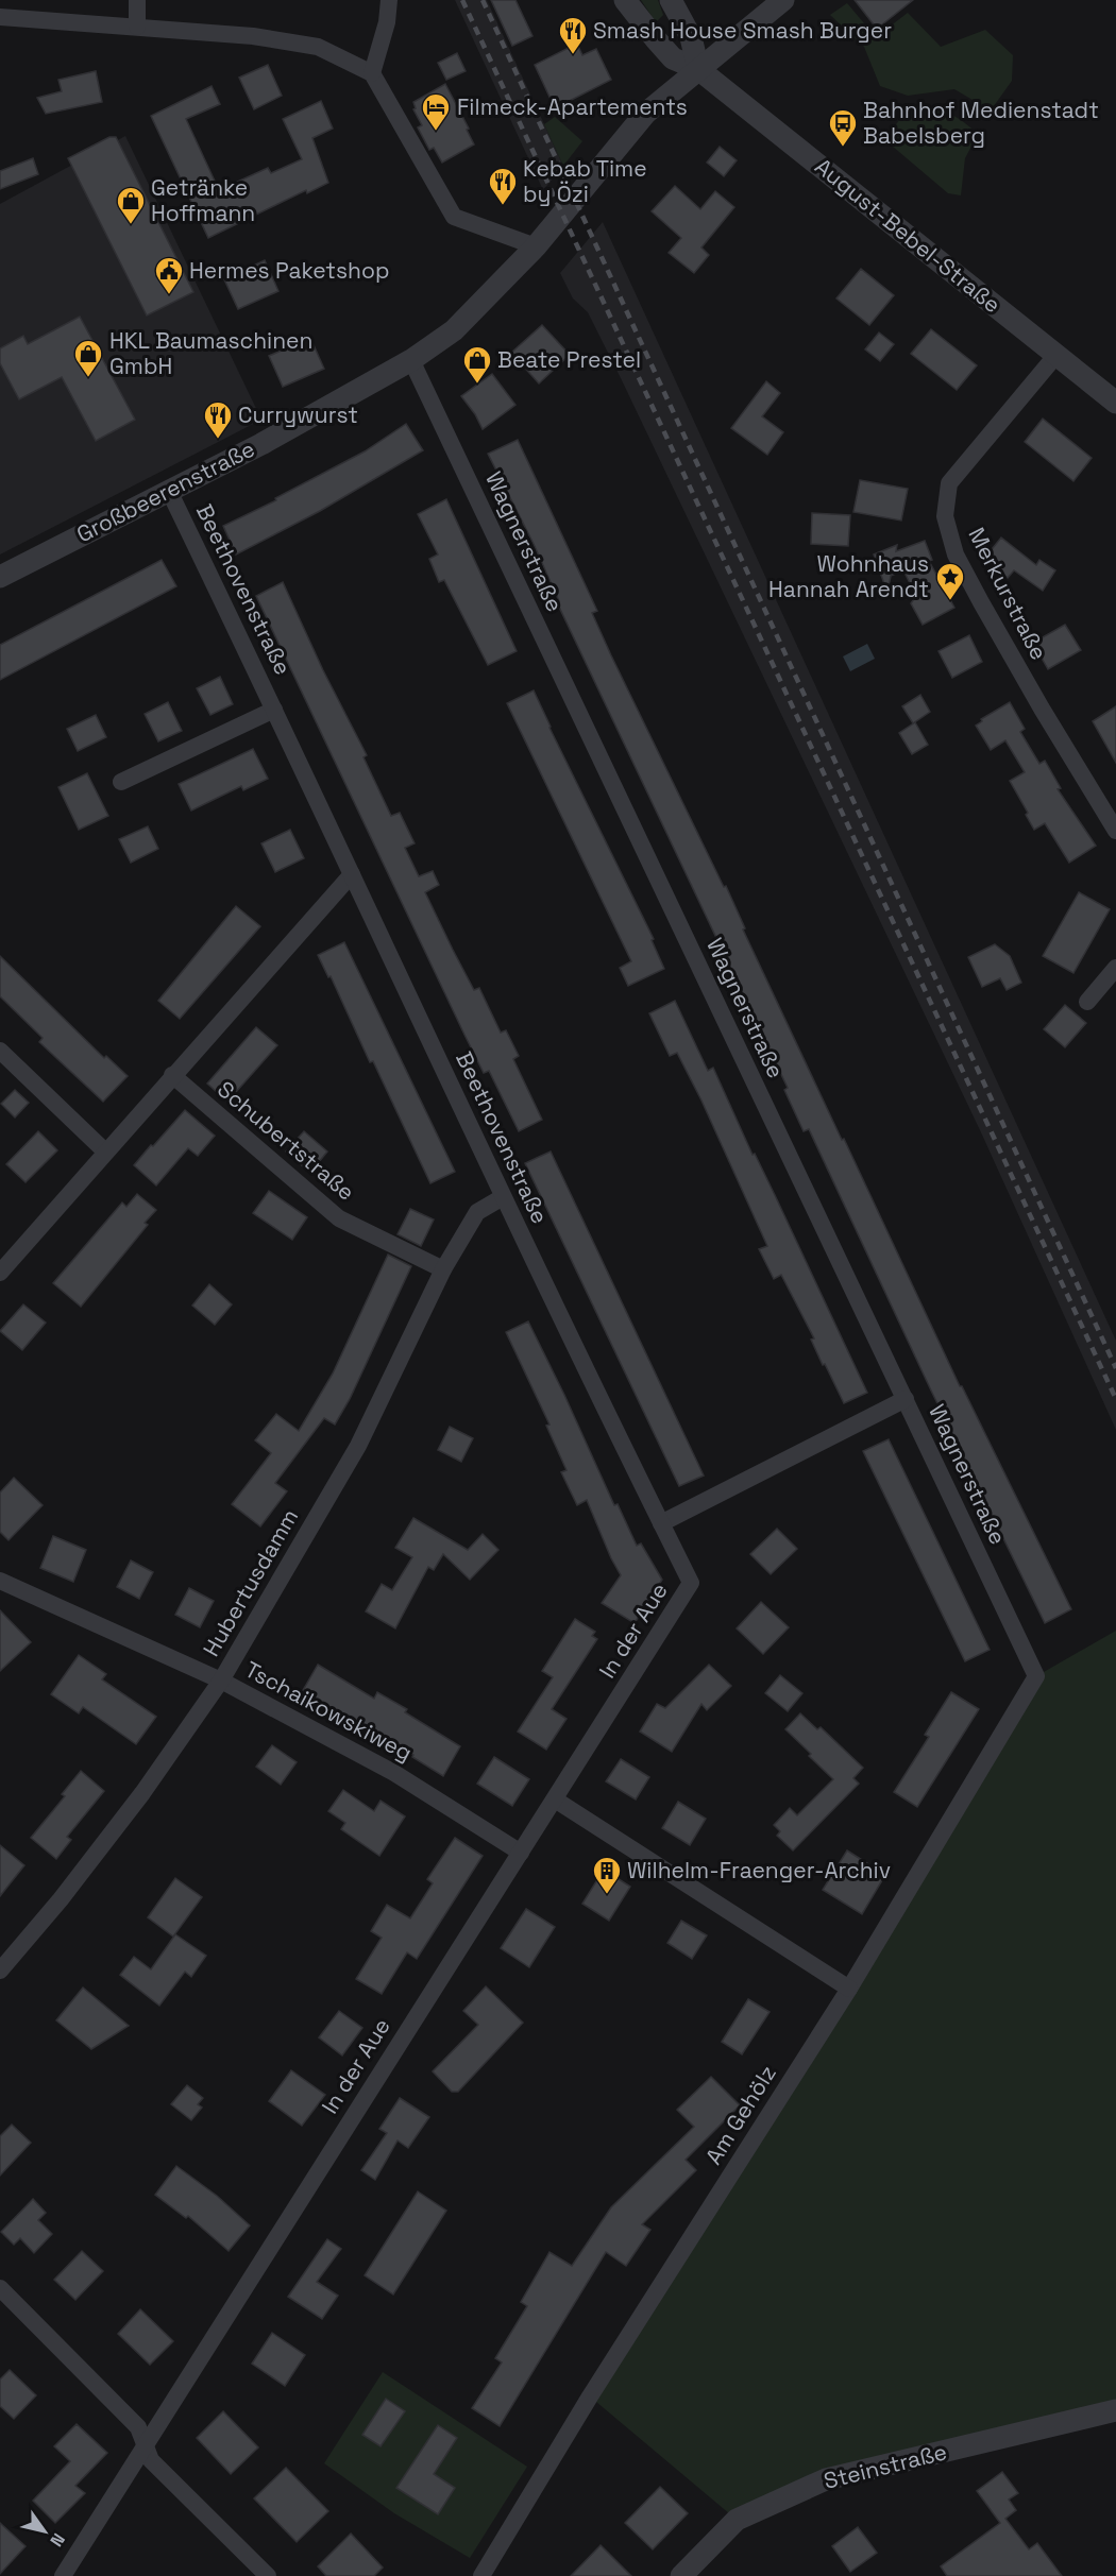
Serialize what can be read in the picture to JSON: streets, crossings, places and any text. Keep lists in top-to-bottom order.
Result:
{
  "streets": {
    "street": [
      "August-Bebel-Straße",
      "Großbeerenstraße",
      "Wagnerstraße",
      "Beethovenstraße",
      "Merkurstraße",
      "Schubertstraße",
      "Hubertusdamm",
      "In der Aue",
      "Tschaikowskiweg",
      "Am Gehölz",
      "Steinstraße"
    ]
  },
  "crossings": [
    ["August-Bebel-Straße", "Großbeerenstraße"],
    ["August-Bebel-Straße", "Merkurstraße"],
    ["Großbeerenstraße", "Wagnerstraße"],
    ["Großbeerenstraße", "Beethovenstraße"],
    ["Wagnerstraße", "Am Gehölz"],
    ["Beethovenstraße", "Hubertusdamm"],
    ["Beethovenstraße", "In der Aue"],
    ["Schubertstraße", "Hubertusdamm"],
    ["Hubertusdamm", "Tschaikowskiweg"],
    ["In der Aue", "Tschaikowskiweg"]
  ],
  "places": {
    "restaurant": ["Smash House Smash Burger", "Kebab Time by Özi", "Currywurst"],
    "hotel": ["Filmeck-Apartements"],
    "bus stop": ["Bahnhof Medienstadt Babelsberg"],
    "shop": ["Getränke Hoffmann", "HKL Baumaschinen GmbH", "Beate Prestel"],
    "public building": ["Hermes Paketshop"],
    "place": ["Wohnhaus Hannah Arendt"],
    "building": ["Wilhelm-Fraenger-Archiv"]
  },
  "north": "bottom right"
}
